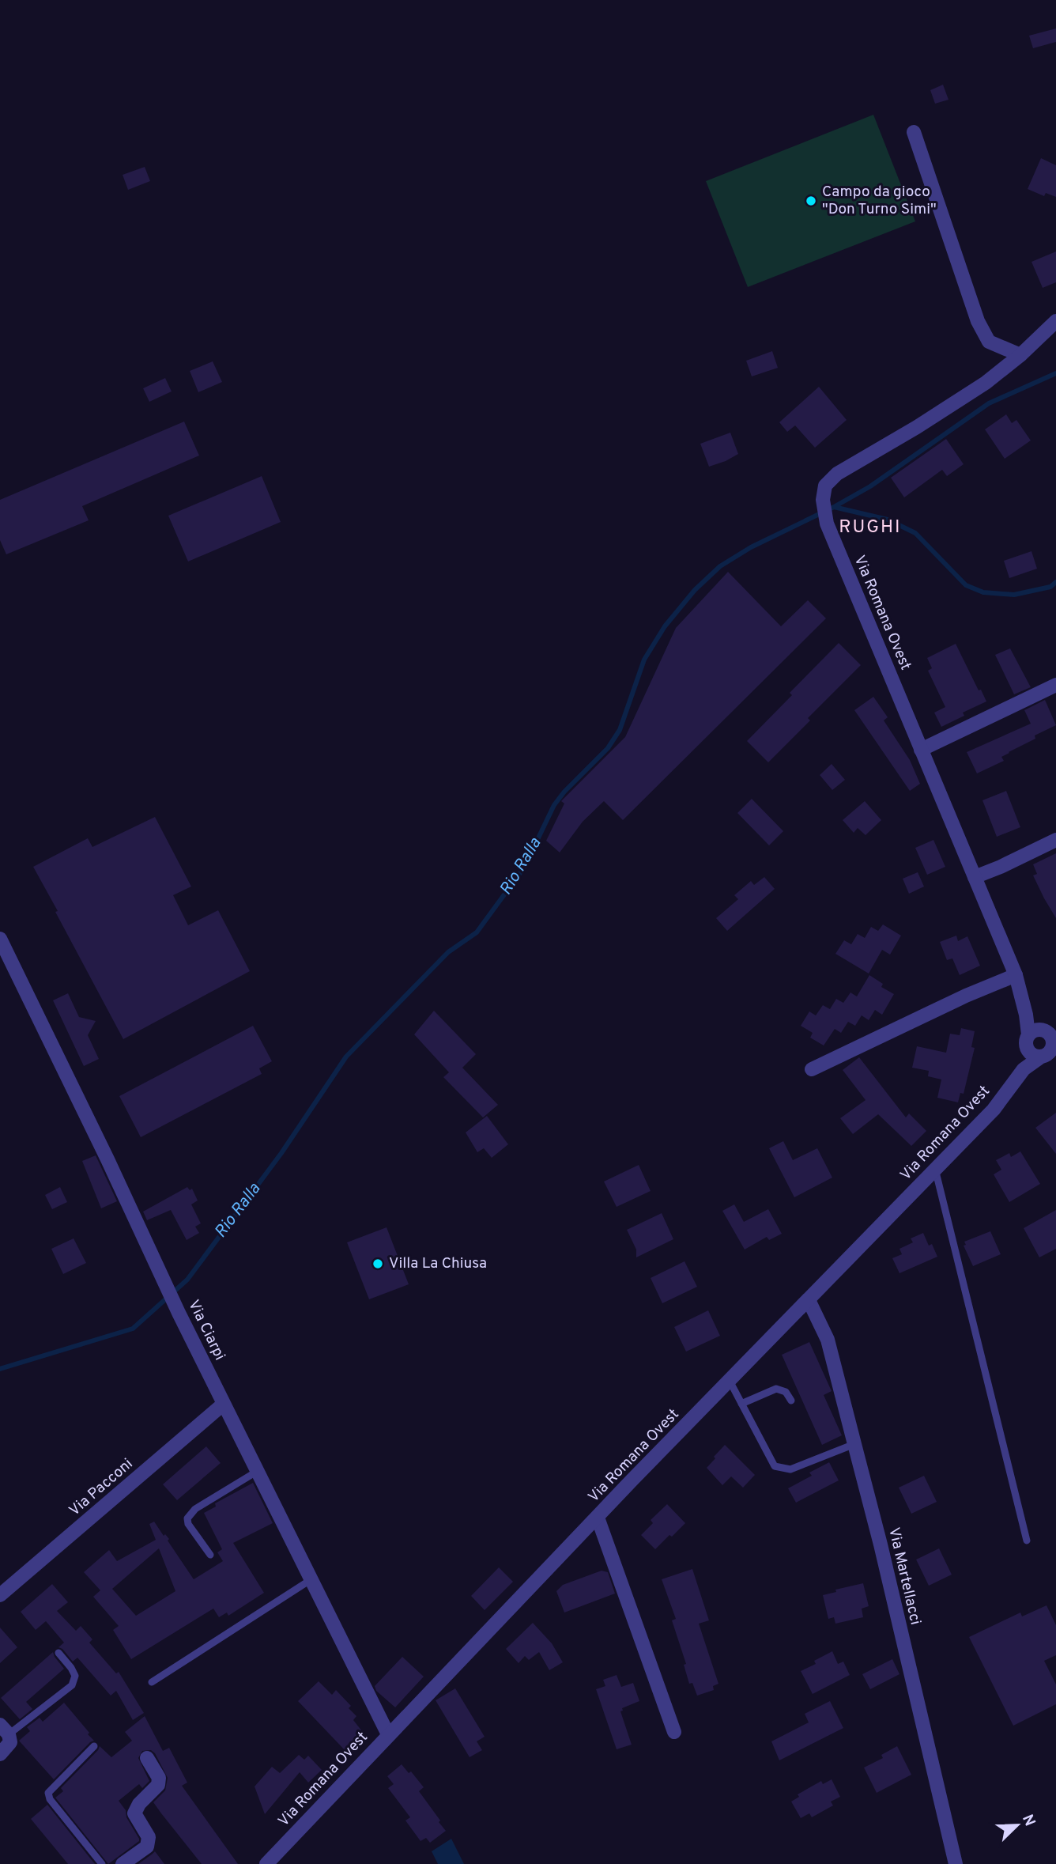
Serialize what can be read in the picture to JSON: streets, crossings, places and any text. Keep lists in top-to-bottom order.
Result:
{
  "streets": {
    "street": [
      "Via Romana Ovest",
      "Via Ciarpi",
      "Via Pacconi",
      "Via Martellacci"
    ]
  },
  "crossings": [
    ["Via Romana Ovest", "Via Ciarpi"],
    ["Via Romana Ovest", "Via Martellacci"],
    ["Via Ciarpi", "Via Pacconi"]
  ],
  "districts": ["RUGHI"],
  "water": ["Rio Ralla"],
  "places": ["Campo da gioco \"Don Turno Simi\"", "Villa La Chiusa"],
  "north": "top right"
}
